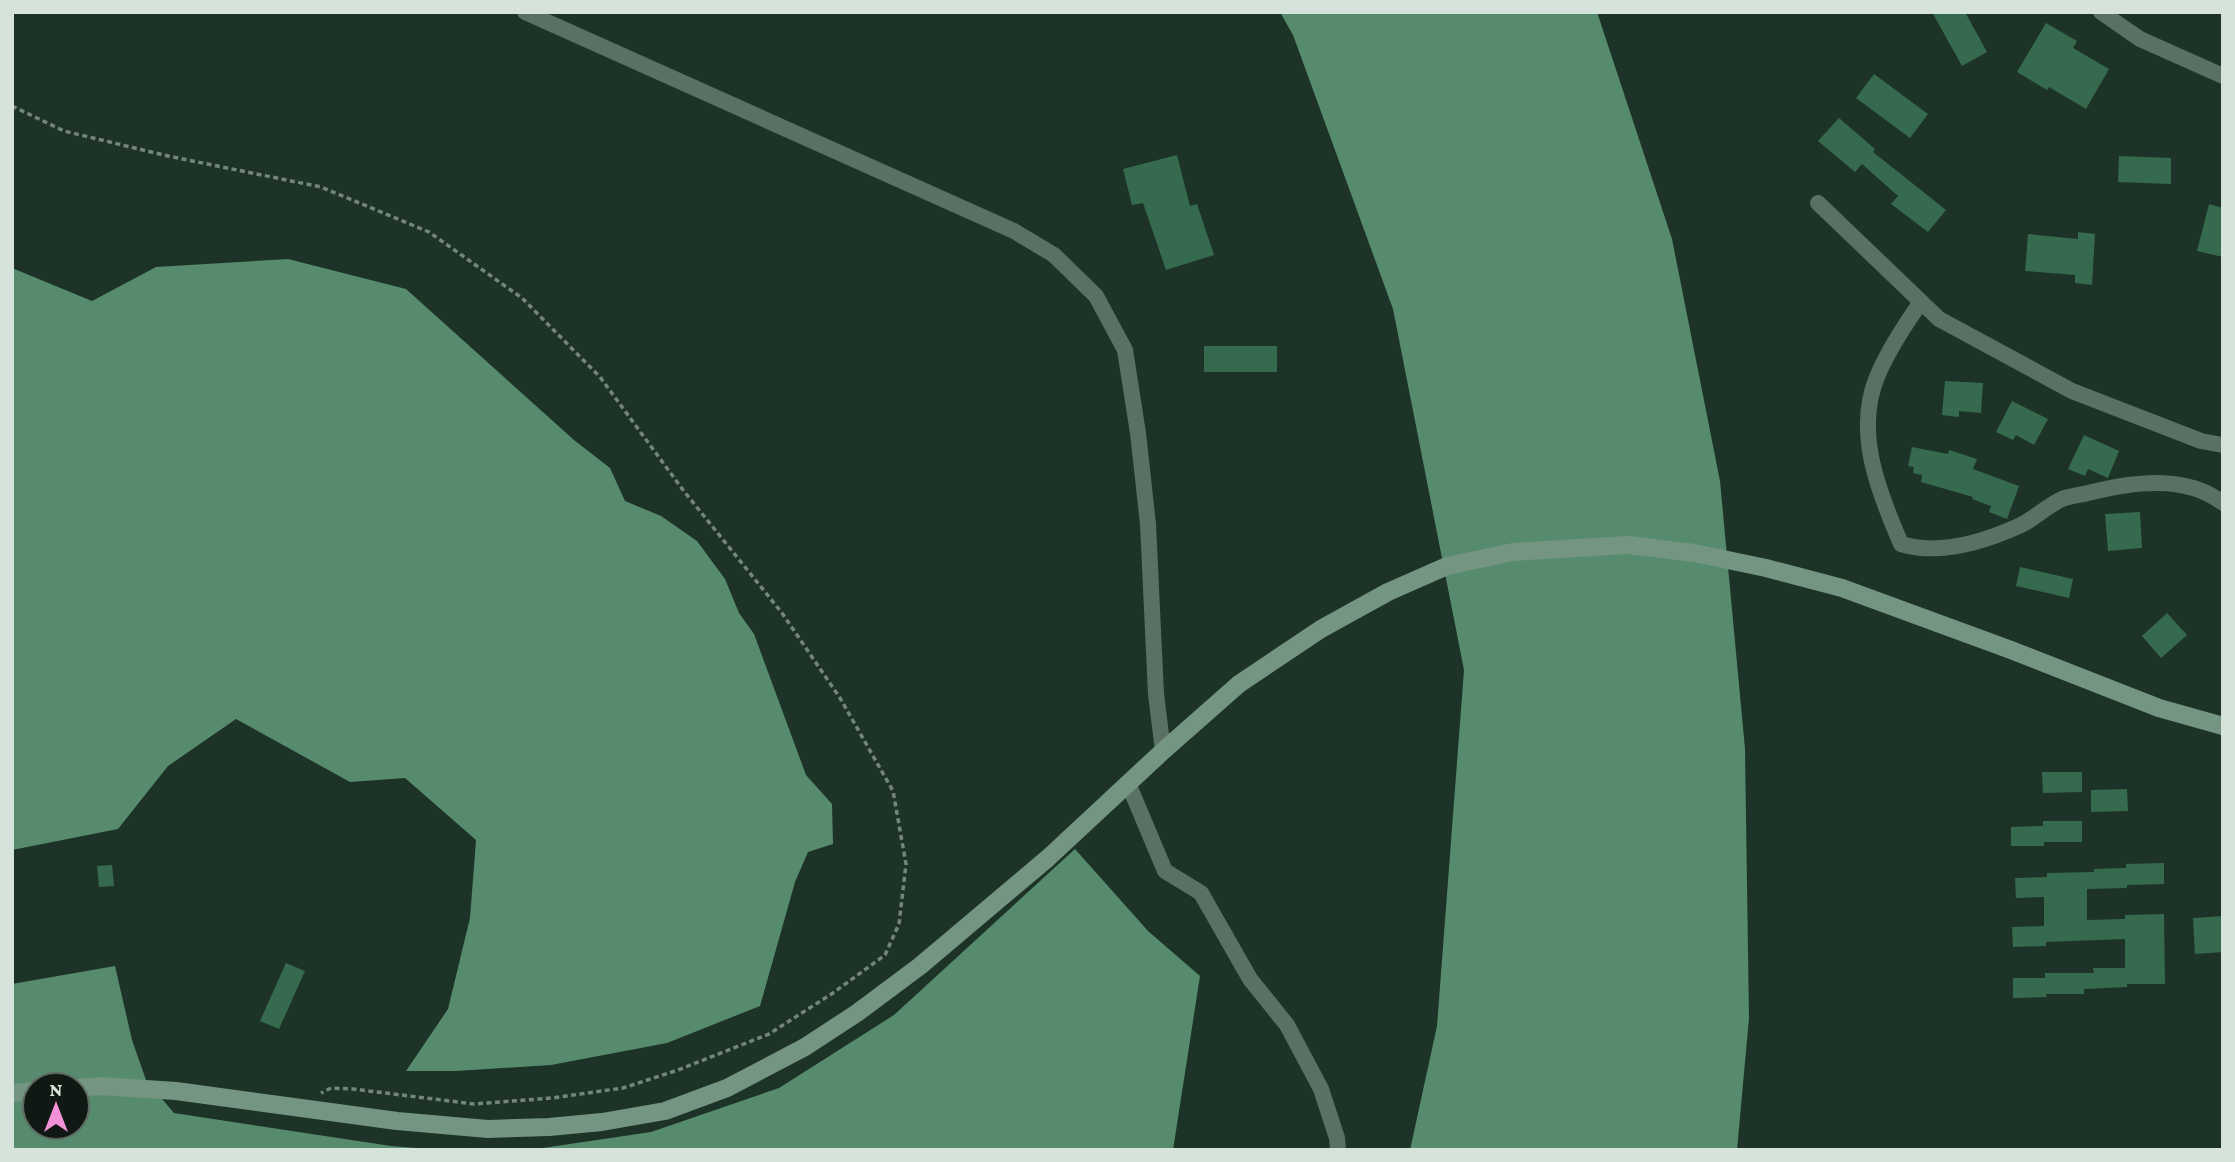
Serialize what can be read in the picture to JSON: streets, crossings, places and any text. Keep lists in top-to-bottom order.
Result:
{
  "north": "top"
}
